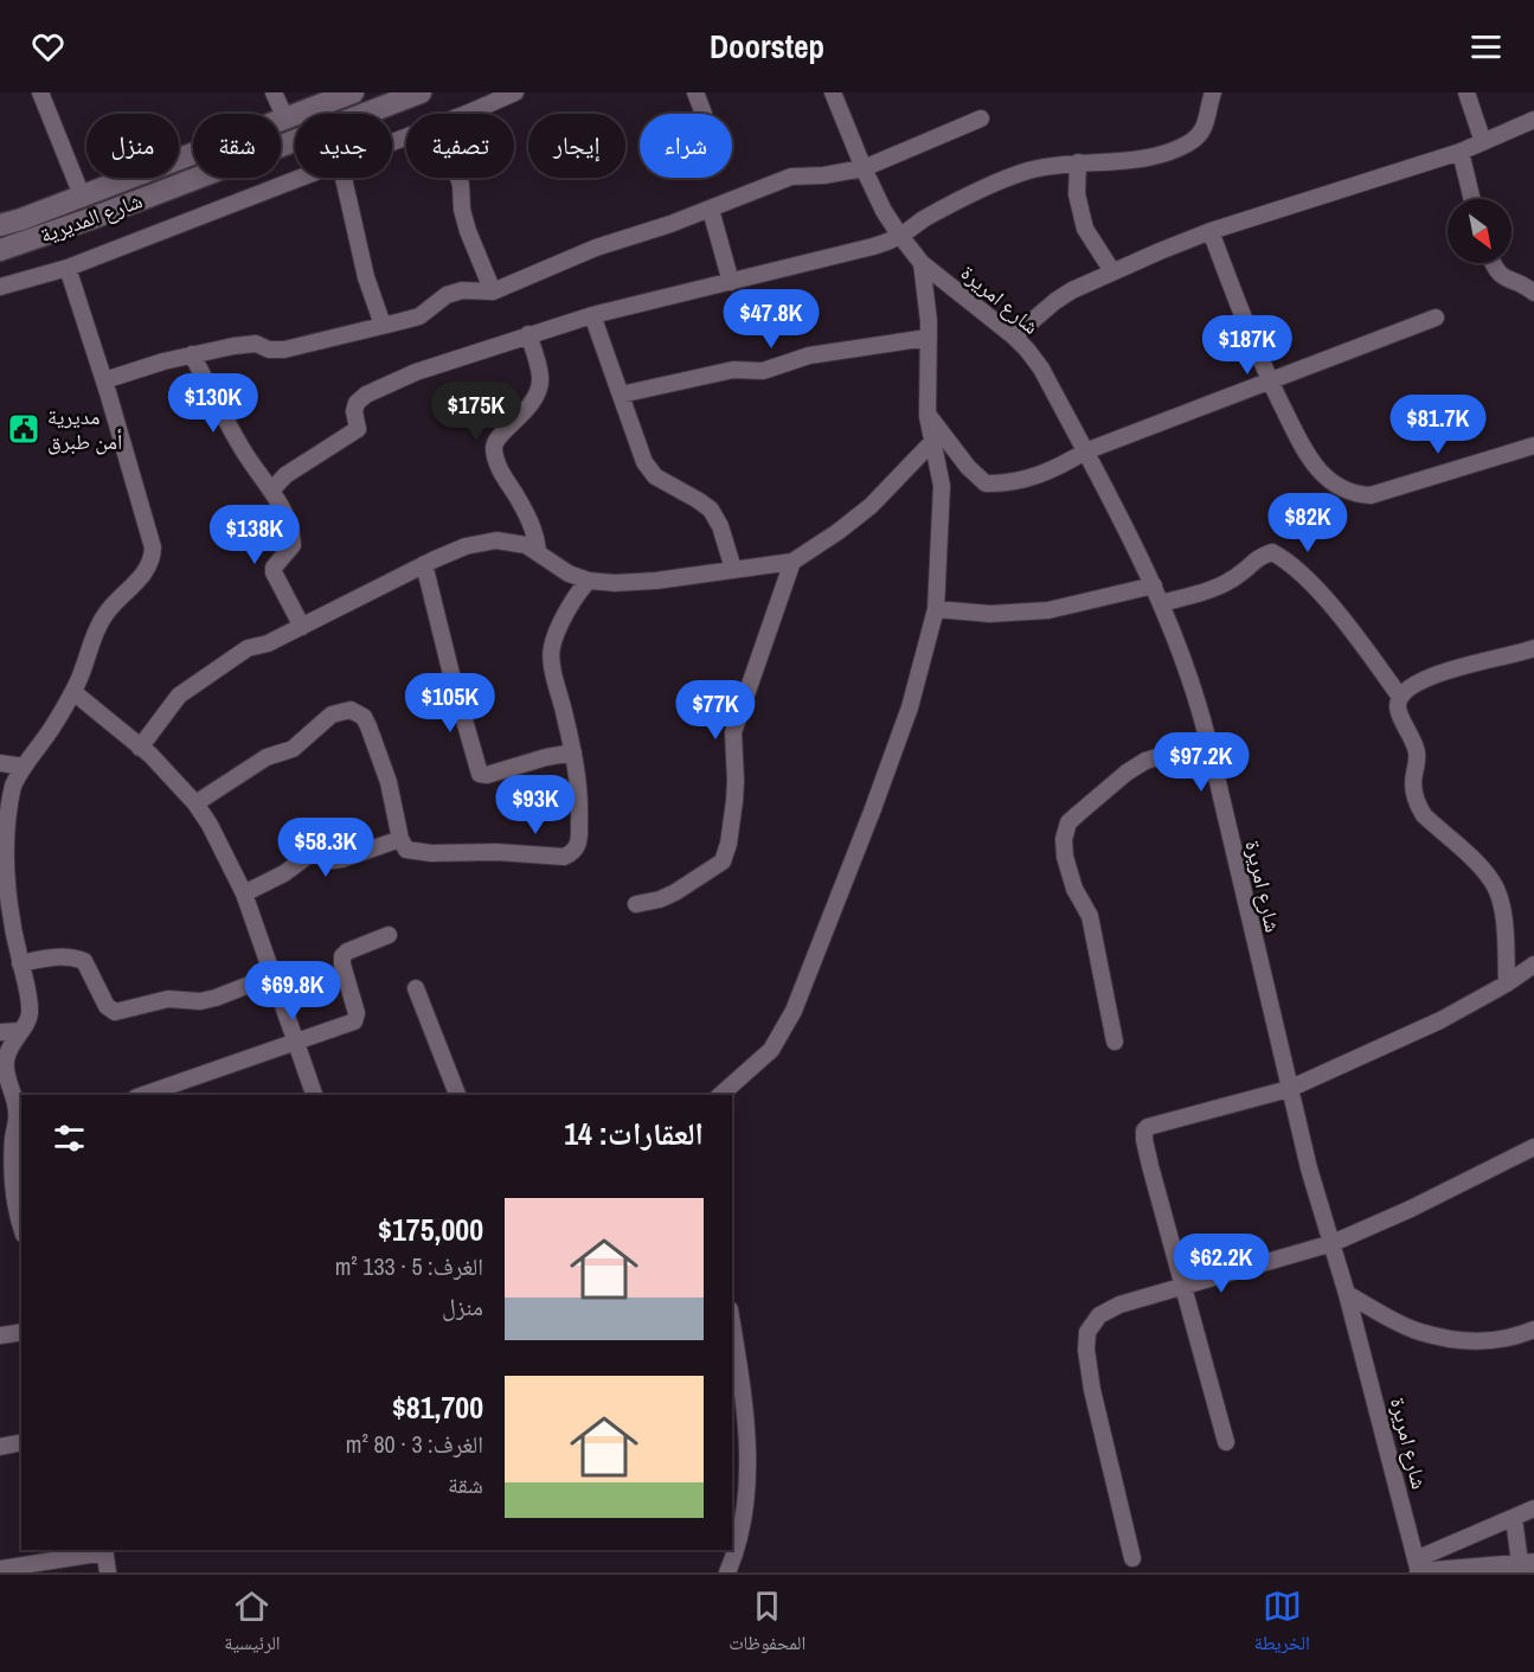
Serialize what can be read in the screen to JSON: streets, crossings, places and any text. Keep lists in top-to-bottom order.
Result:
{
  "streets": {
    "main road": ["شارع المديرية"],
    "street": ["شارع امريرة"]
  },
  "places": {
    "public building": ["مديرية أمن طبرق"]
  },
  "north": "bottom right",
  "page": {
    "header": "Doorstep",
    "chip": [
      "شراء",
      "إيجار",
      "تصفية",
      "جديد",
      "شقة",
      "منزل"
    ],
    "price": [
      "$47.8K",
      "$187K",
      "$130K",
      "$175K",
      "$81.7K",
      "$82K",
      "$138K",
      "$105K",
      "$77K",
      "$97.2K",
      "$93K",
      "$58.3K",
      "$69.8K",
      "$62.2K"
    ],
    "heading": "العقارات: 14",
    "list": [
      {
        "name": "$175,000",
        "note": "الغرف: 5 · 133 m² · منزل"
      },
      {
        "name": "$81,700",
        "note": "الغرف: 3 · 80 m² · شقة"
      }
    ],
    "tabs": ["الخريطة", "المحفوظات", "الرئيسية"]
  }
}
